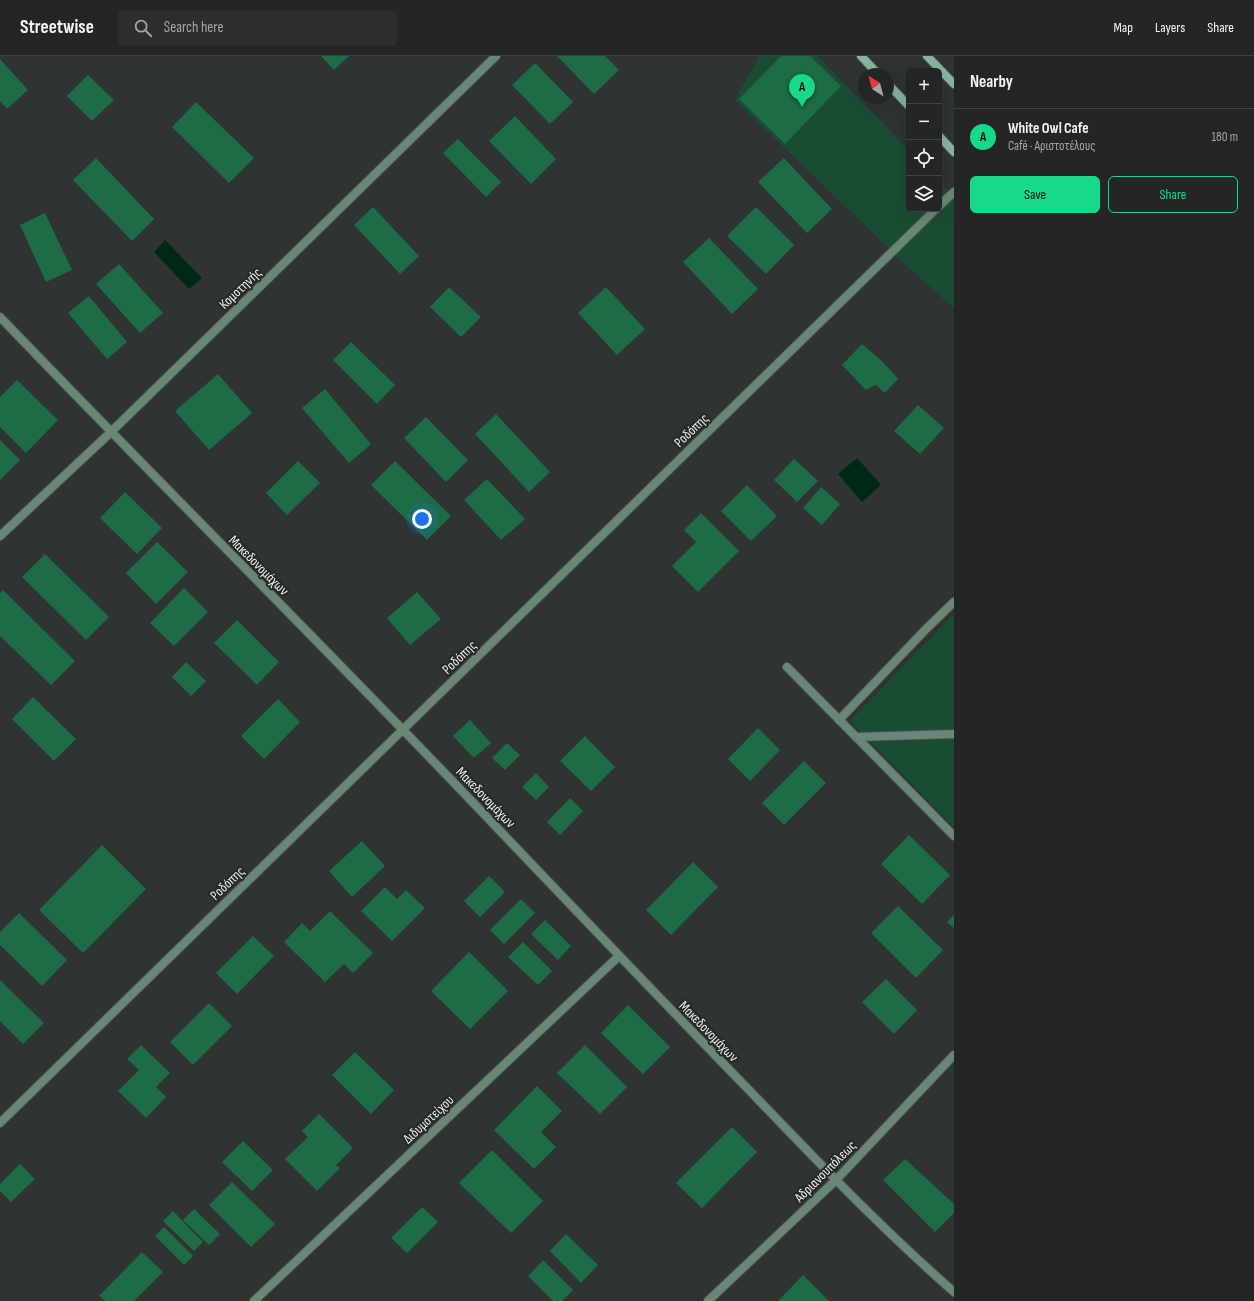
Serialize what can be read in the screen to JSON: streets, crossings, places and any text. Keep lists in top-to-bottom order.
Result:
{
  "streets": {
    "street": [
      "Κομοτηνής",
      "Ροδόπης",
      "Μακεδονομάχων",
      "Διδυμοτείχου",
      "Αδριανουπόλεως"
    ]
  },
  "crossings": [
    ["Κομοτηνής", "Μακεδονομάχων"],
    ["Ροδόπης", "Μακεδονομάχων"],
    ["Μακεδονομάχων", "Διδυμοτείχου"],
    ["Μακεδονομάχων", "Αδριανουπόλεως"]
  ],
  "north": "top left",
  "page": {
    "header": "Streetwise",
    "search": "Search here",
    "nav": ["Map", "Layers", "Share"],
    "heading": "Nearby",
    "map_buttons": ["+", "−"],
    "pins": "A",
    "list": [
      {
        "mark": "A",
        "name": "White Owl Cafe",
        "note": "Café · Αριστοτέλους",
        "value": "180 m"
      }
    ],
    "buttons": ["Save", "Share"]
  }
}
